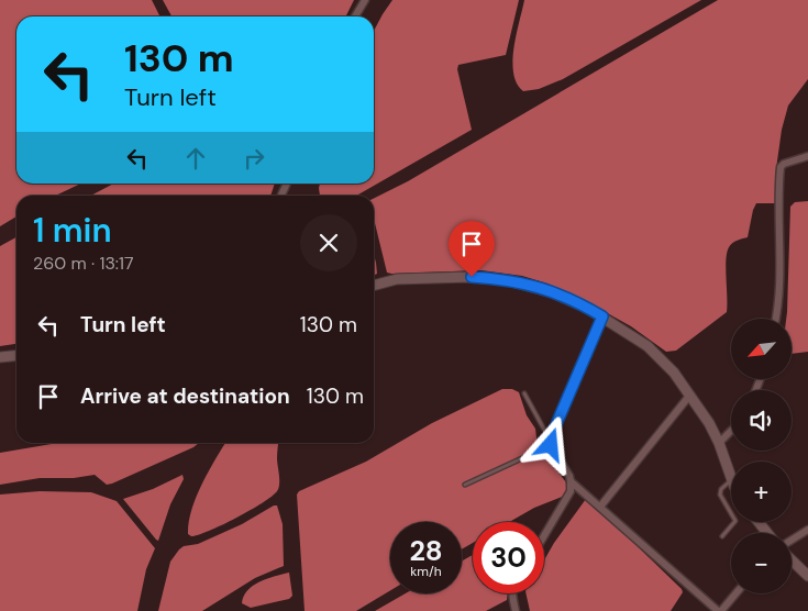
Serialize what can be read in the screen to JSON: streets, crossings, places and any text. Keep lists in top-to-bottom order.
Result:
{
  "north": "bottom left",
  "page": {
    "turn": ["130 m", "Turn left"],
    "heading": ["1 min", "260 m · 13:17"],
    "list": [
      {
        "name": "Turn left",
        "value": "130 m"
      },
      {
        "name": "Arrive at destination",
        "value": "130 m"
      }
    ],
    "map_buttons": ["+", "−"],
    "speed": "28 km/h",
    "limit": "30"
  }
}
